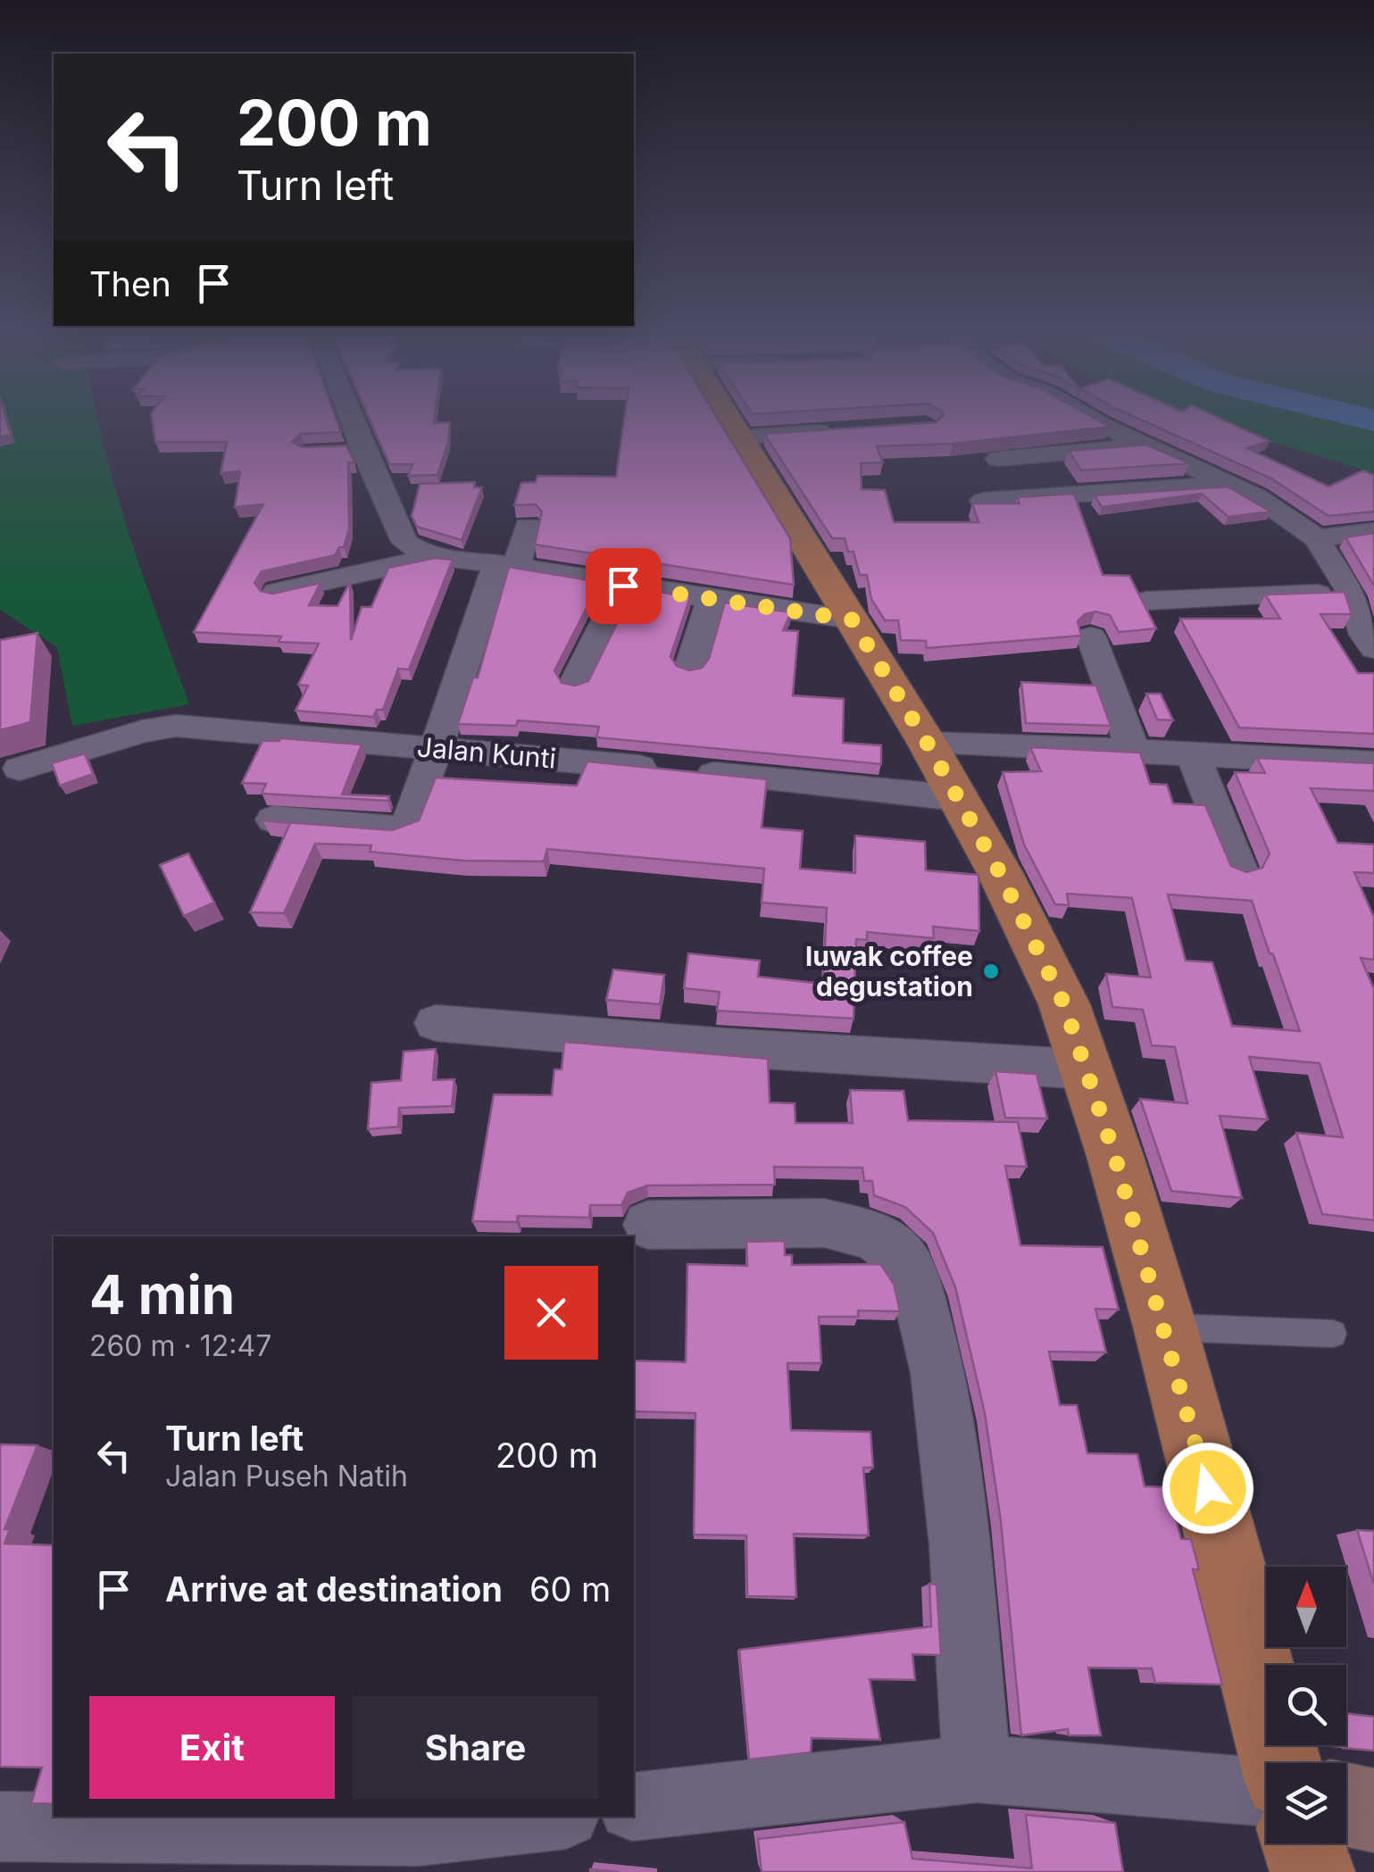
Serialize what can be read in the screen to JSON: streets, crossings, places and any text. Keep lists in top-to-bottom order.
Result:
{
  "streets": {
    "street": ["Jalan Kunti"]
  },
  "places": ["luwak coffee degustation"],
  "north": "top",
  "page": {
    "turn": ["200 m", "Turn left"],
    "then": "Then",
    "heading": ["4 min", "260 m · 12:47"],
    "list": [
      {
        "name": "Turn left",
        "note": "Jalan Puseh Natih",
        "value": "200 m"
      },
      {
        "name": "Arrive at destination",
        "value": "60 m"
      }
    ],
    "buttons": ["Exit", "Share"]
  }
}
